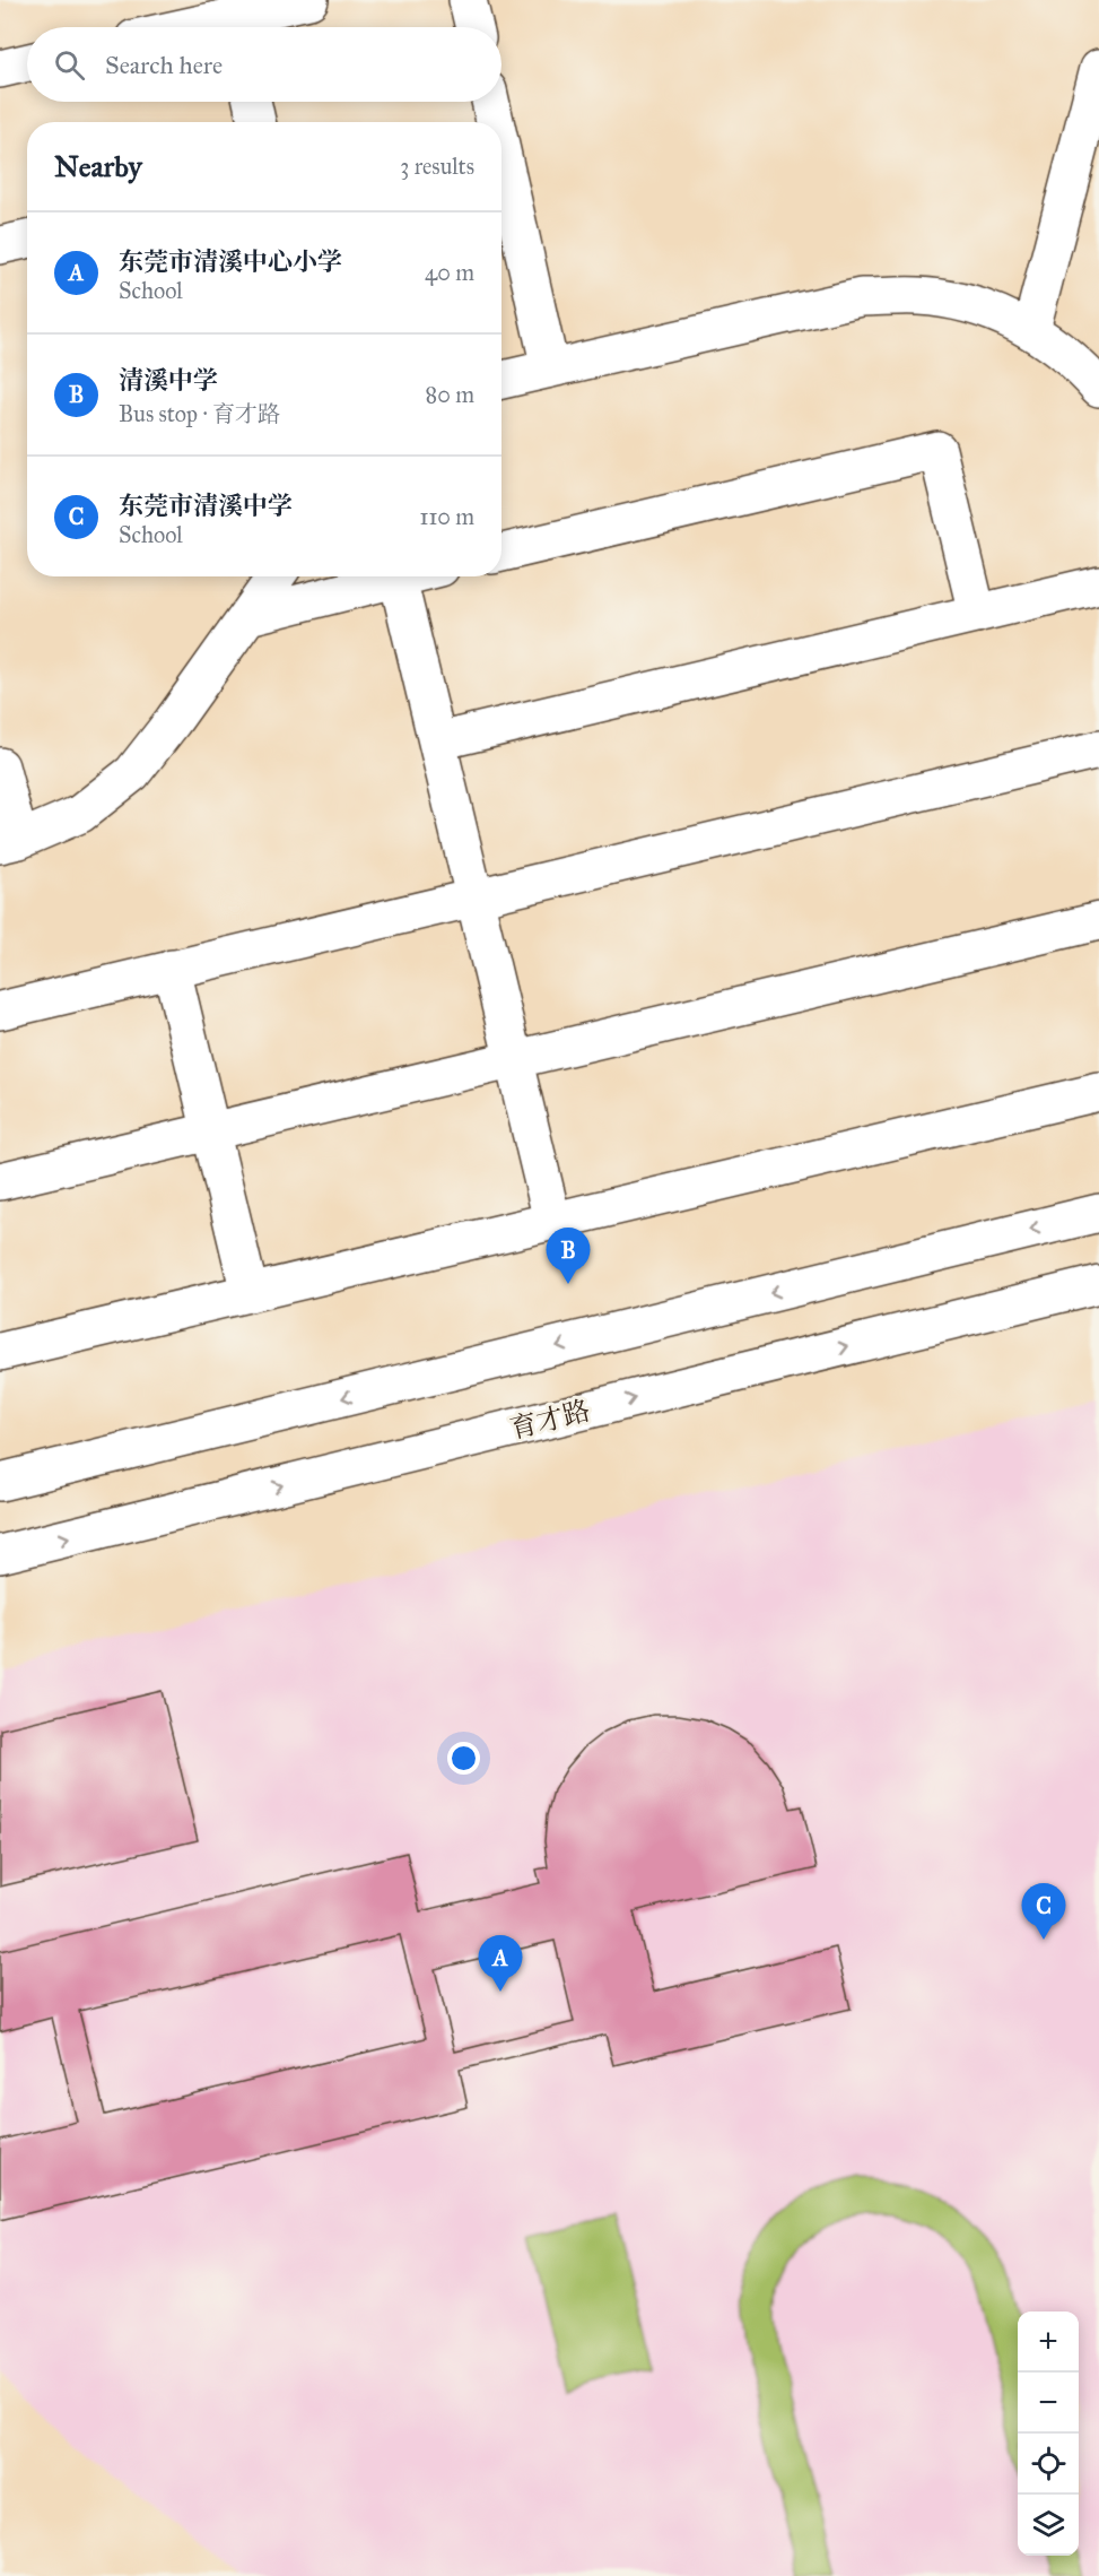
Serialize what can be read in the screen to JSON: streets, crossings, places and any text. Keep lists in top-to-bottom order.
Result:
{
  "streets": {
    "main road": ["育才路"]
  },
  "page": {
    "search": "Search here",
    "heading": ["Nearby", "3 results"],
    "list": [
      {
        "mark": "A",
        "name": "东莞市清溪中心小学",
        "note": "School",
        "value": "40 m"
      },
      {
        "mark": "B",
        "name": "清溪中学",
        "note": "Bus stop · 育才路",
        "value": "80 m"
      },
      {
        "mark": "C",
        "name": "东莞市清溪中学",
        "note": "School",
        "value": "110 m"
      }
    ],
    "pins": ["B", "C", "A"],
    "map_buttons": ["+", "−"]
  }
}
